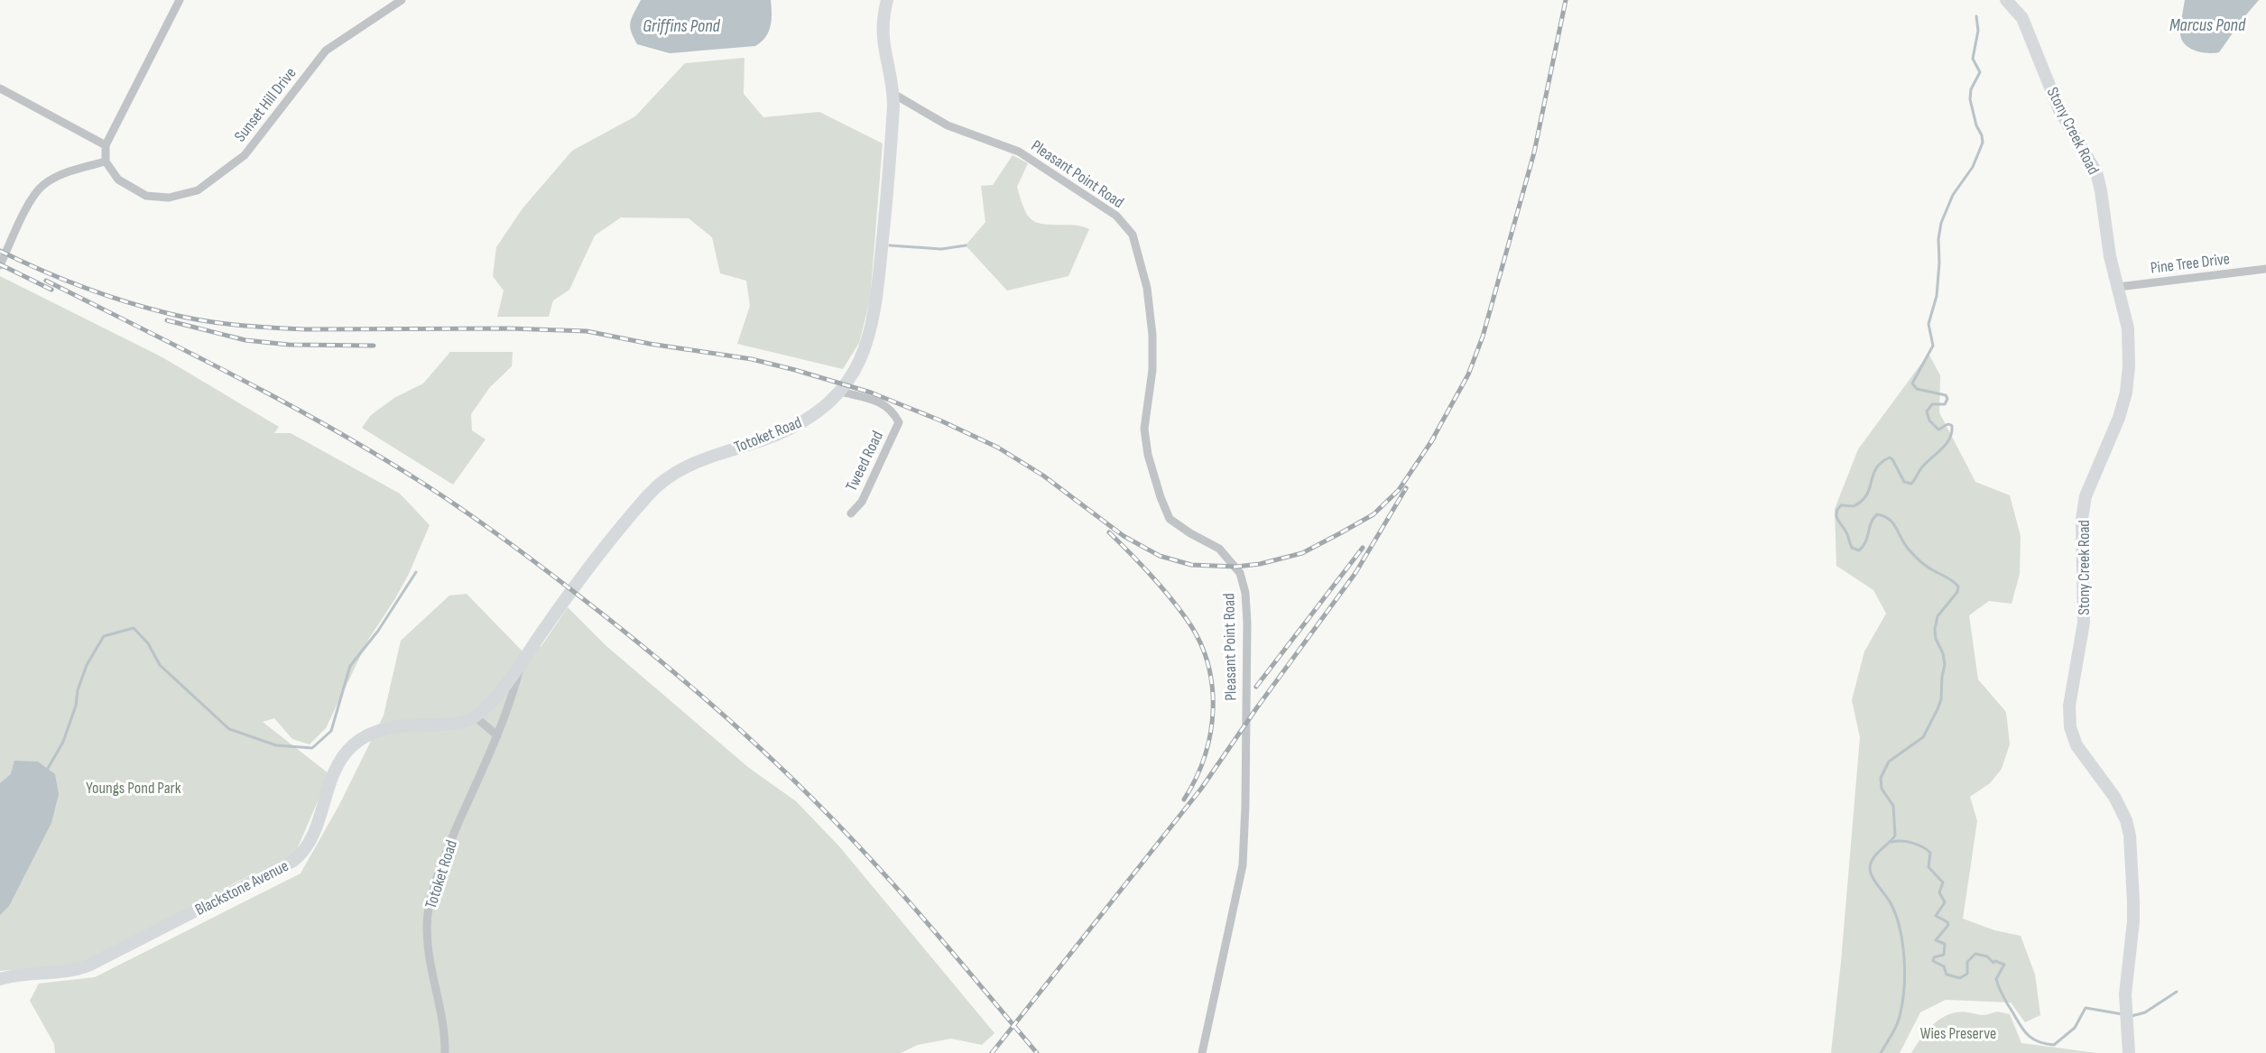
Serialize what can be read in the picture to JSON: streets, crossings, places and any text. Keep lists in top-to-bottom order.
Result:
{
  "streets": {
    "main road": ["Stony Creek Road", "Totoket Road", "Blackstone Avenue"],
    "street": [
      "Sunset Hill Drive",
      "Pleasant Point Road",
      "Pine Tree Drive",
      "Tweed Road"
    ]
  },
  "crossings": [
    ["Stony Creek Road", "Pine Tree Drive"],
    ["Pleasant Point Road", "Totoket Road"],
    ["Totoket Road", "Tweed Road"],
    ["Totoket Road", "Blackstone Avenue"]
  ],
  "water": ["Marcus Pond", "Griffins Pond"],
  "parks": ["Youngs Pond Park", "Wies Preserve"]
}
